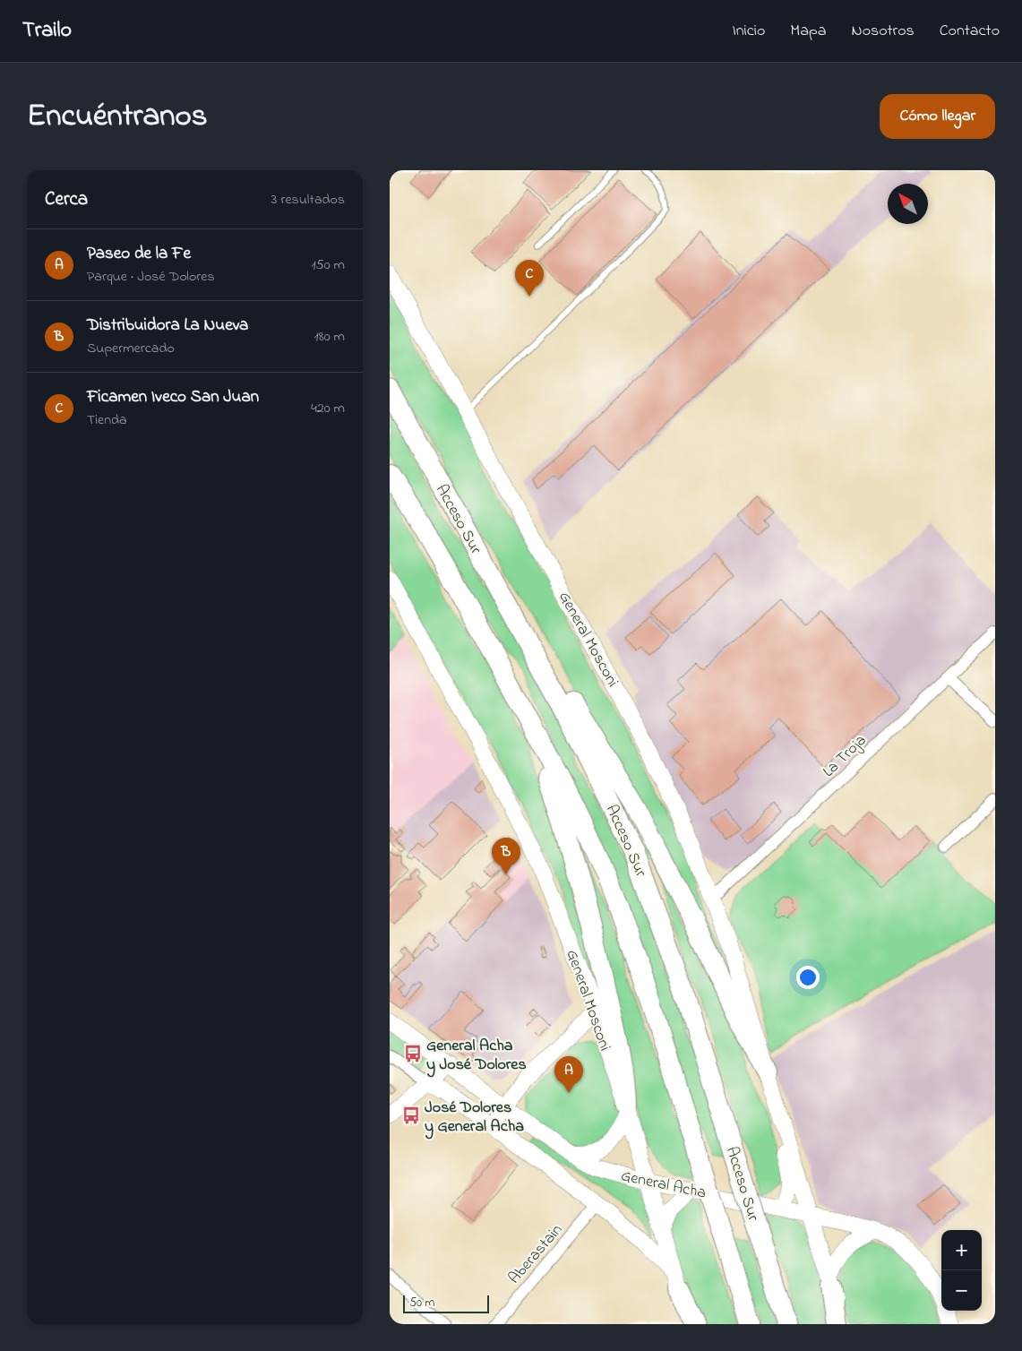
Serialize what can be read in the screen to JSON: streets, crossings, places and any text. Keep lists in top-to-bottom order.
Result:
{
  "streets": {
    "highway": ["Acceso Sur"],
    "street": [
      "General Mosconi",
      "La Troja",
      "General Acha",
      "Aberastain"
    ]
  },
  "crossings": [
    ["General Mosconi", "La Troja"],
    ["General Mosconi", "General Acha"]
  ],
  "places": {
    "bus stop": ["General Acha y José Dolores", "José Dolores y General Acha"]
  },
  "scale_bar": "50 m",
  "north": "top left",
  "page": {
    "header": "Trailo",
    "nav": [
      "Inicio",
      "Mapa",
      "Nosotros",
      "Contacto"
    ],
    "title": "Encuéntranos",
    "buttons": "Cómo llegar",
    "heading": ["Cerca", "3 resultados"],
    "list": [
      {
        "mark": "A",
        "name": "Paseo de la Fe",
        "note": "Parque · José Dolores",
        "value": "150 m"
      },
      {
        "mark": "B",
        "name": "Distribuidora La Nueva",
        "note": "Supermercado",
        "value": "180 m"
      },
      {
        "mark": "C",
        "name": "Ficamen Iveco San Juan",
        "note": "Tienda",
        "value": "420 m"
      }
    ],
    "pins": ["C", "B", "A"],
    "map_buttons": ["+", "−"],
    "scale": "50 m"
  }
}
